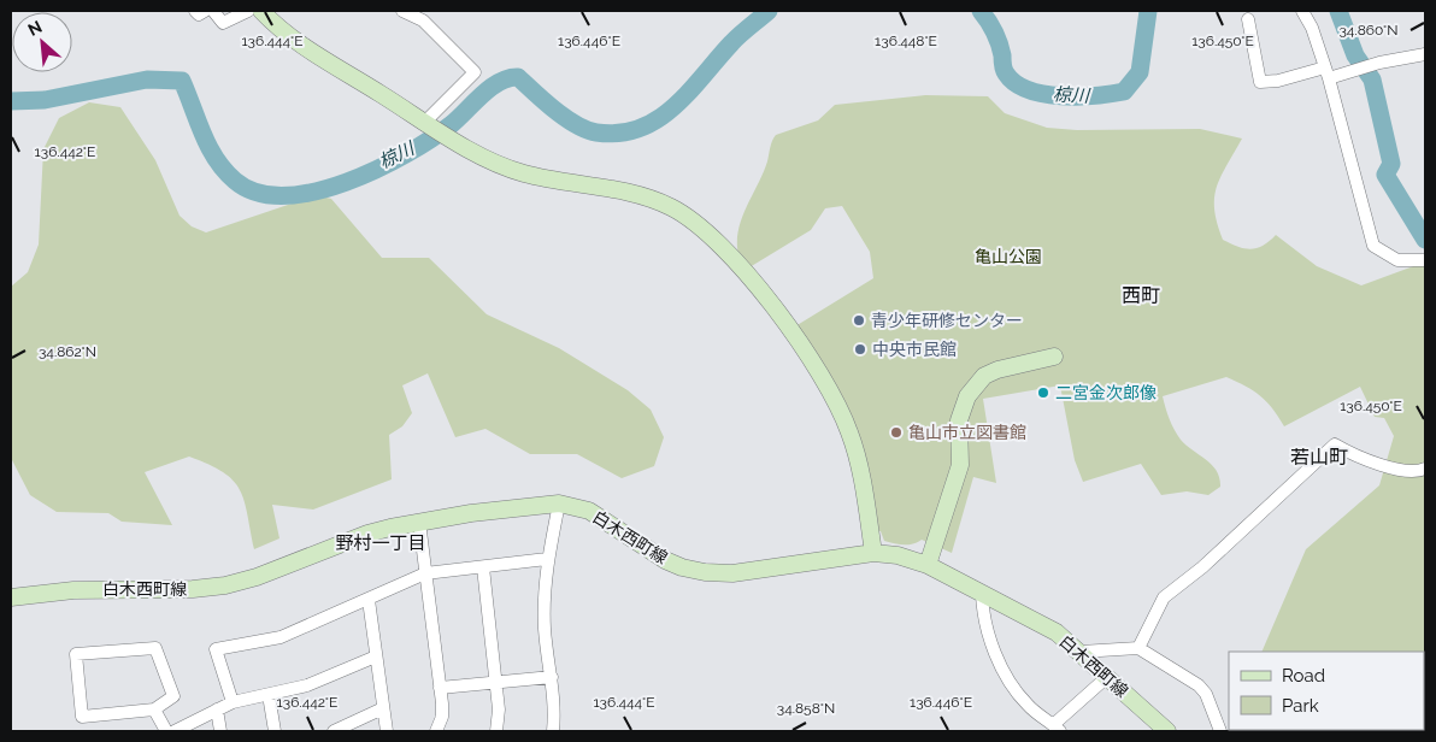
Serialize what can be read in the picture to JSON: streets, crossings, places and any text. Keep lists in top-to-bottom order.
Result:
{
  "streets": {
    "main road": ["白木西町線"]
  },
  "districts": ["西町", "若山町", "野村一丁目"],
  "water": ["椋川"],
  "parks": ["亀山公園"],
  "places": [
    "青少年研修センター",
    "中央市民館",
    "二宮金次郎像",
    "亀山市立図書館"
  ],
  "legend": ["Road", "Park"],
  "north": "top left",
  "coordinates": [
    "34.860°N",
    "136.444°E",
    "136.446°E",
    "136.448°E",
    "136.450°E",
    "136.442°E",
    "34.862°N",
    "34.858°N"
  ]
}
